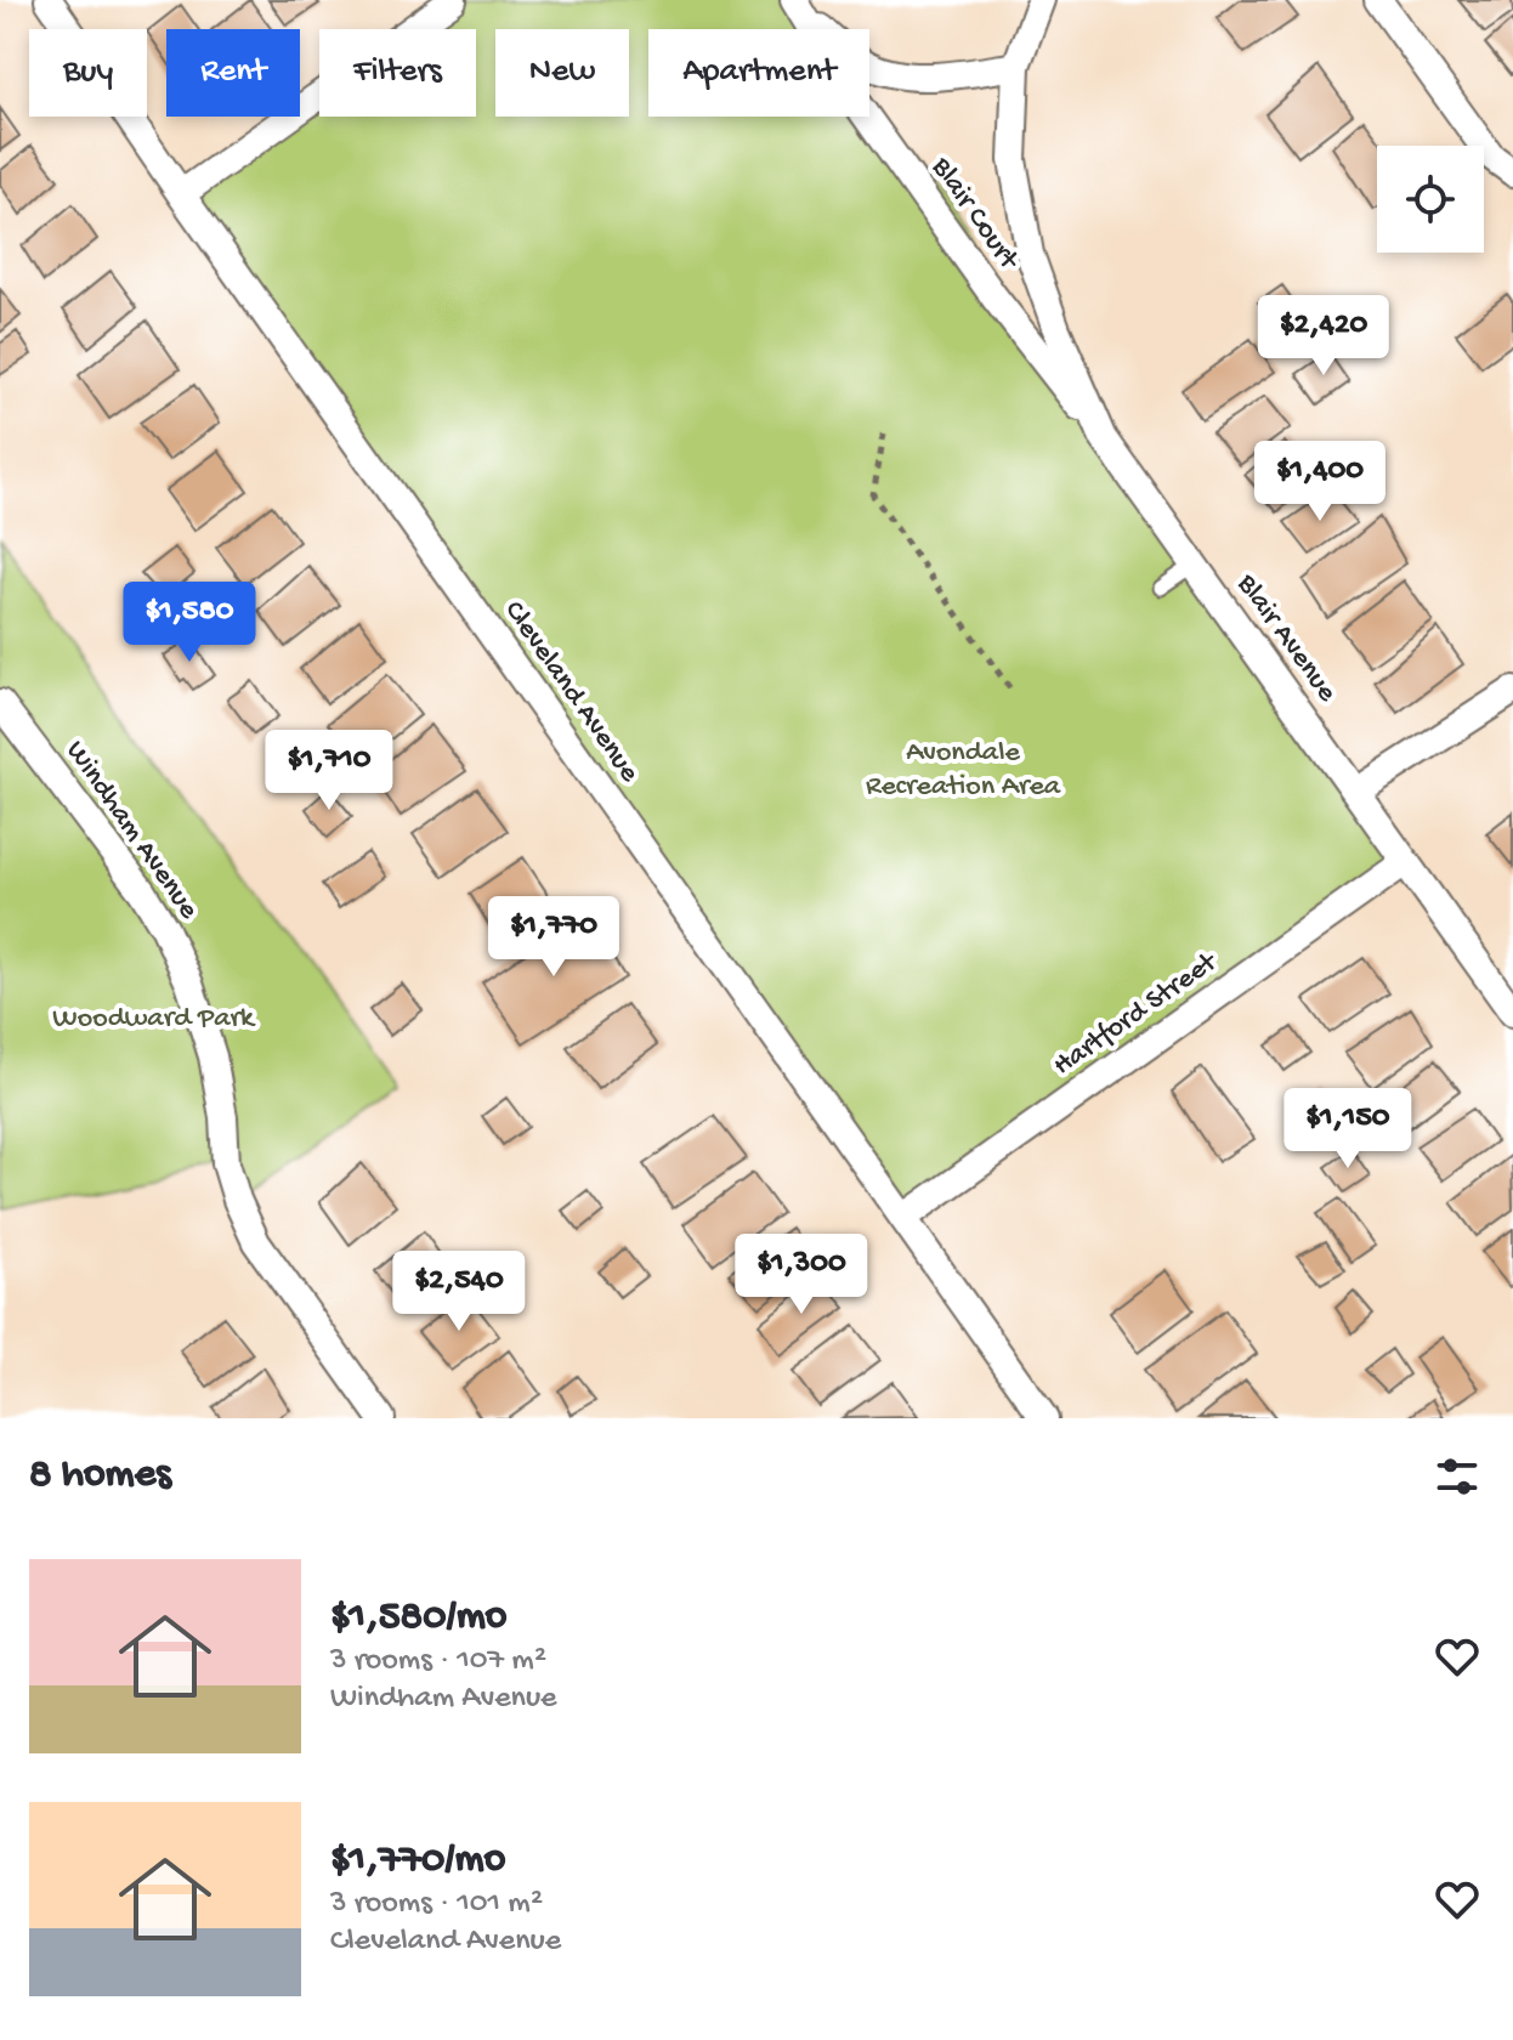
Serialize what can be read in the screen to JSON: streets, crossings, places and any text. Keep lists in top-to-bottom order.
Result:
{
  "streets": {
    "street": [
      "Blair Court",
      "Blair Avenue",
      "Cleveland Avenue",
      "Windham Avenue",
      "Hartford Street"
    ]
  },
  "crossings": [
    ["Blair Court", "Blair Avenue"],
    ["Blair Avenue", "Hartford Street"],
    ["Cleveland Avenue", "Hartford Street"]
  ],
  "parks": ["Avondale Recreation Area", "Woodward Park"],
  "page": {
    "chip": [
      "Buy",
      "Rent",
      "Filters",
      "New",
      "Apartment"
    ],
    "price": [
      "$2,420",
      "$1,400",
      "$1,580",
      "$1,710",
      "$1,770",
      "$1,150",
      "$1,300",
      "$2,540"
    ],
    "heading": "8 homes",
    "list": [
      {
        "name": "$1,580/mo",
        "note": "3 rooms · 107 m² · Windham Avenue"
      },
      {
        "name": "$1,770/mo",
        "note": "3 rooms · 101 m² · Cleveland Avenue"
      }
    ]
  }
}
